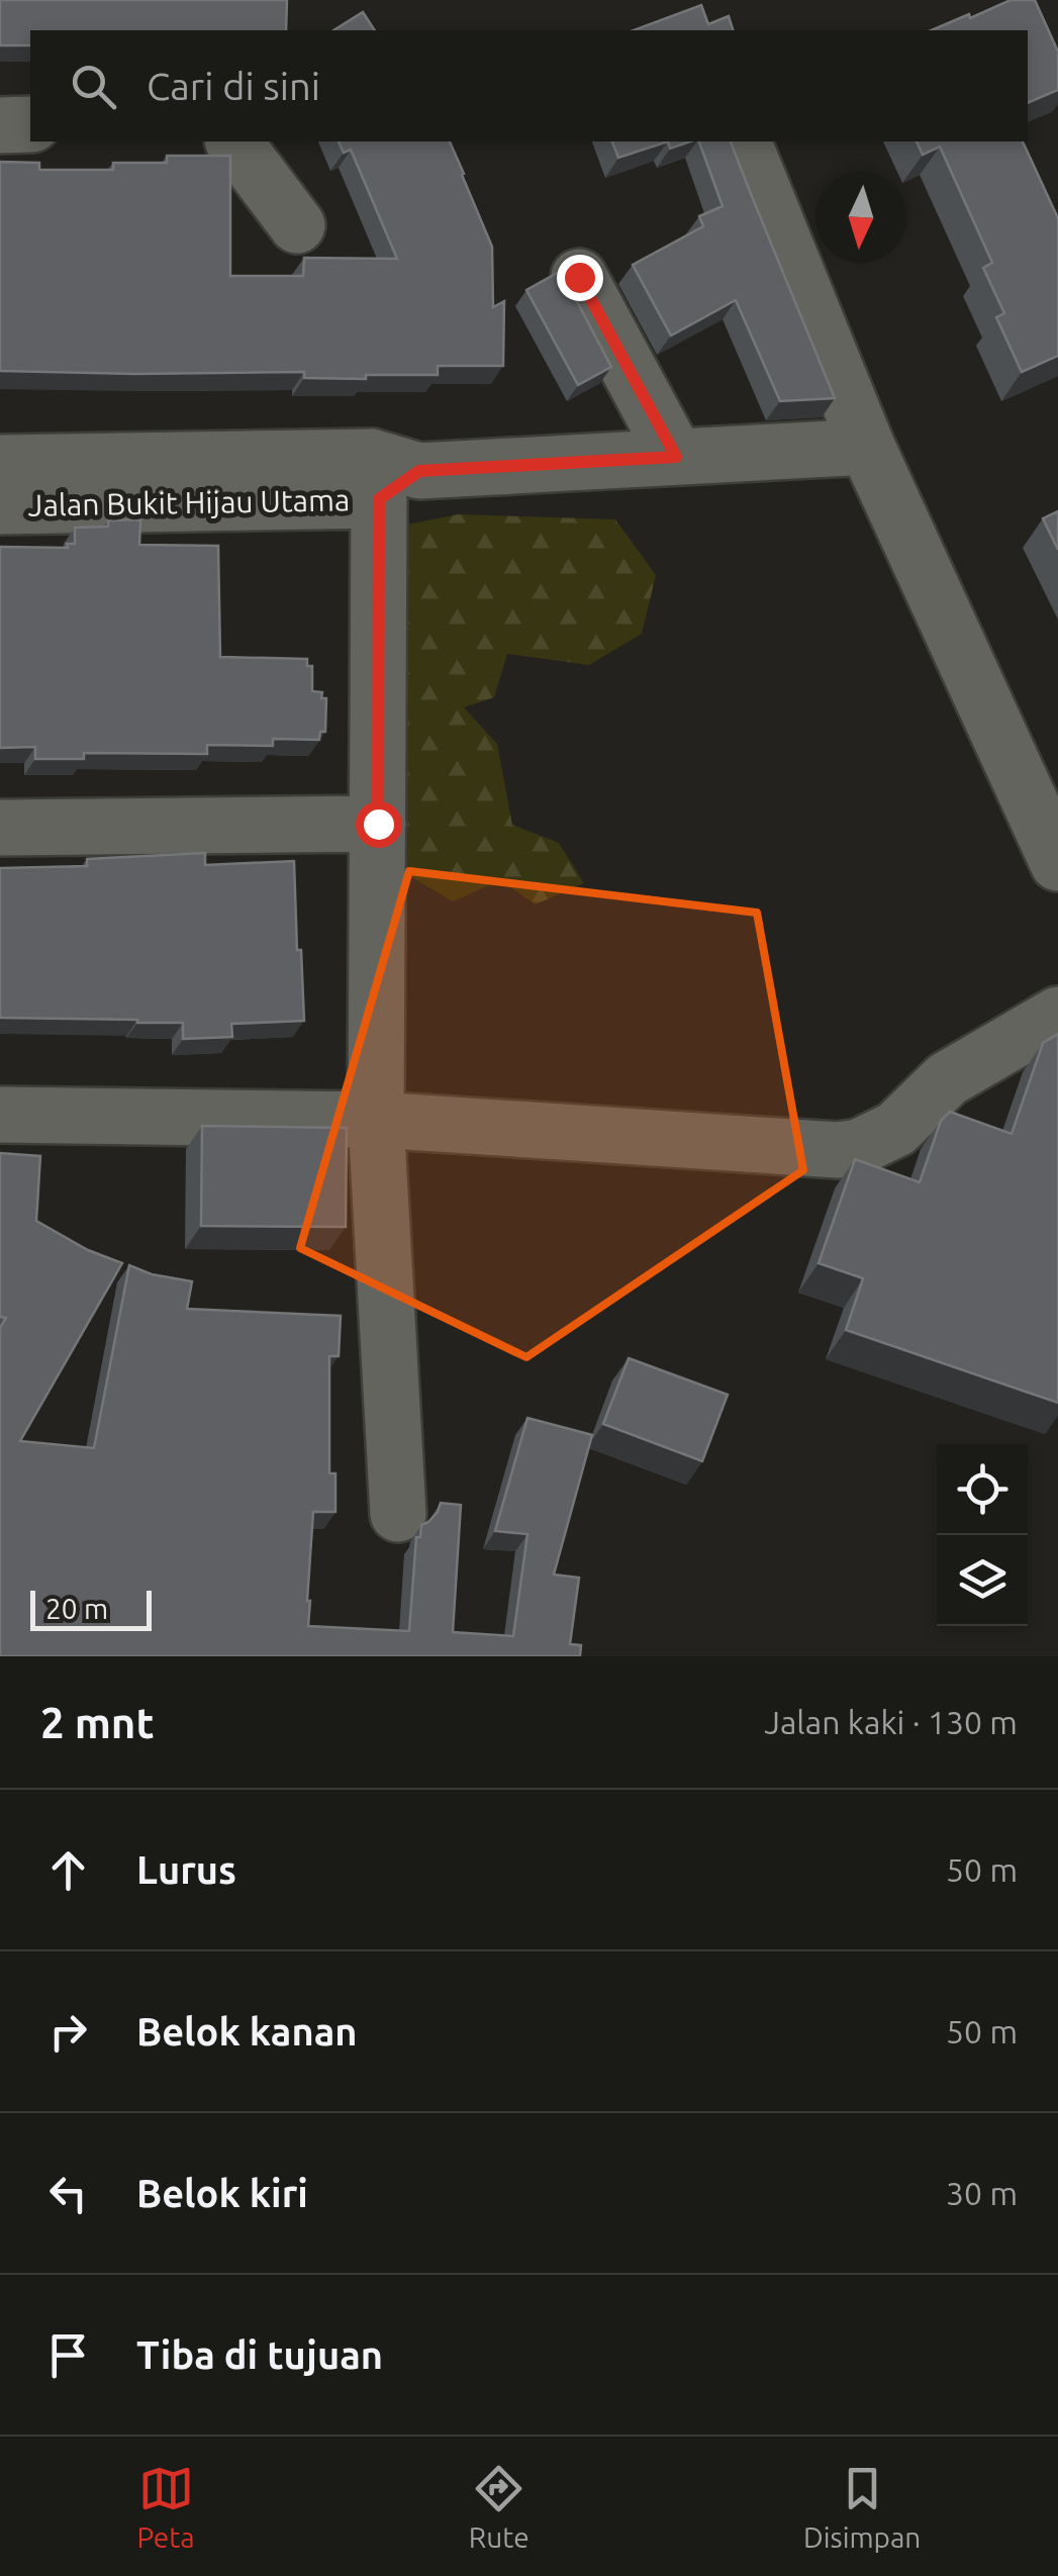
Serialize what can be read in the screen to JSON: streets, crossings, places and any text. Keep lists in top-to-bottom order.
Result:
{
  "streets": {
    "street": ["Jalan Bukit Hijau Utama"]
  },
  "scale_bar": "20 m",
  "north": "bottom",
  "page": {
    "search": "Cari di sini",
    "scale": "20 m",
    "heading": ["2 mnt", "Jalan kaki · 130 m"],
    "list": [
      ["Lurus", "50 m"],
      ["Belok kanan", "50 m"],
      ["Belok kiri", "30 m"],
      "Tiba di tujuan"
    ],
    "nav": ["Peta", "Rute", "Disimpan"]
  }
}
